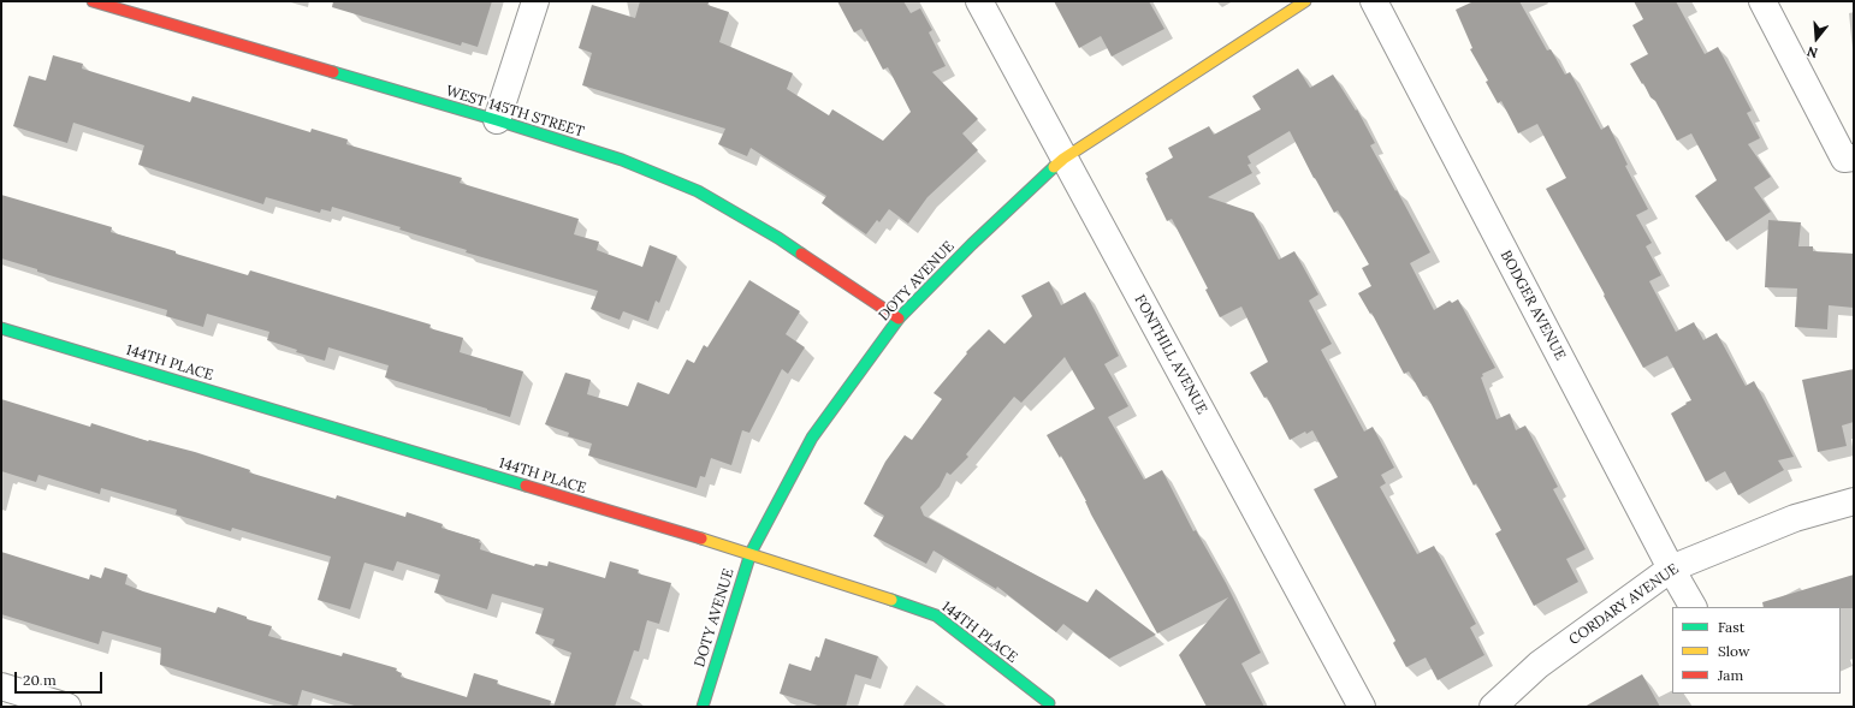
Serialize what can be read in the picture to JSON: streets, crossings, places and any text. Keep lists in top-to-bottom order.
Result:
{
  "streets": {
    "street": [
      "WEST 145TH STREET",
      "DOTY AVENUE",
      "BODGER AVENUE",
      "FONTHILL AVENUE",
      "144TH PLACE",
      "CORDARY AVENUE"
    ]
  },
  "crossings": [
    ["WEST 145TH STREET", "DOTY AVENUE"],
    ["DOTY AVENUE", "FONTHILL AVENUE"],
    ["DOTY AVENUE", "144TH PLACE"],
    ["BODGER AVENUE", "CORDARY AVENUE"]
  ],
  "legend": ["Fast", "Slow", "Jam"],
  "scale_bar": "20 m",
  "north": "bottom"
}
